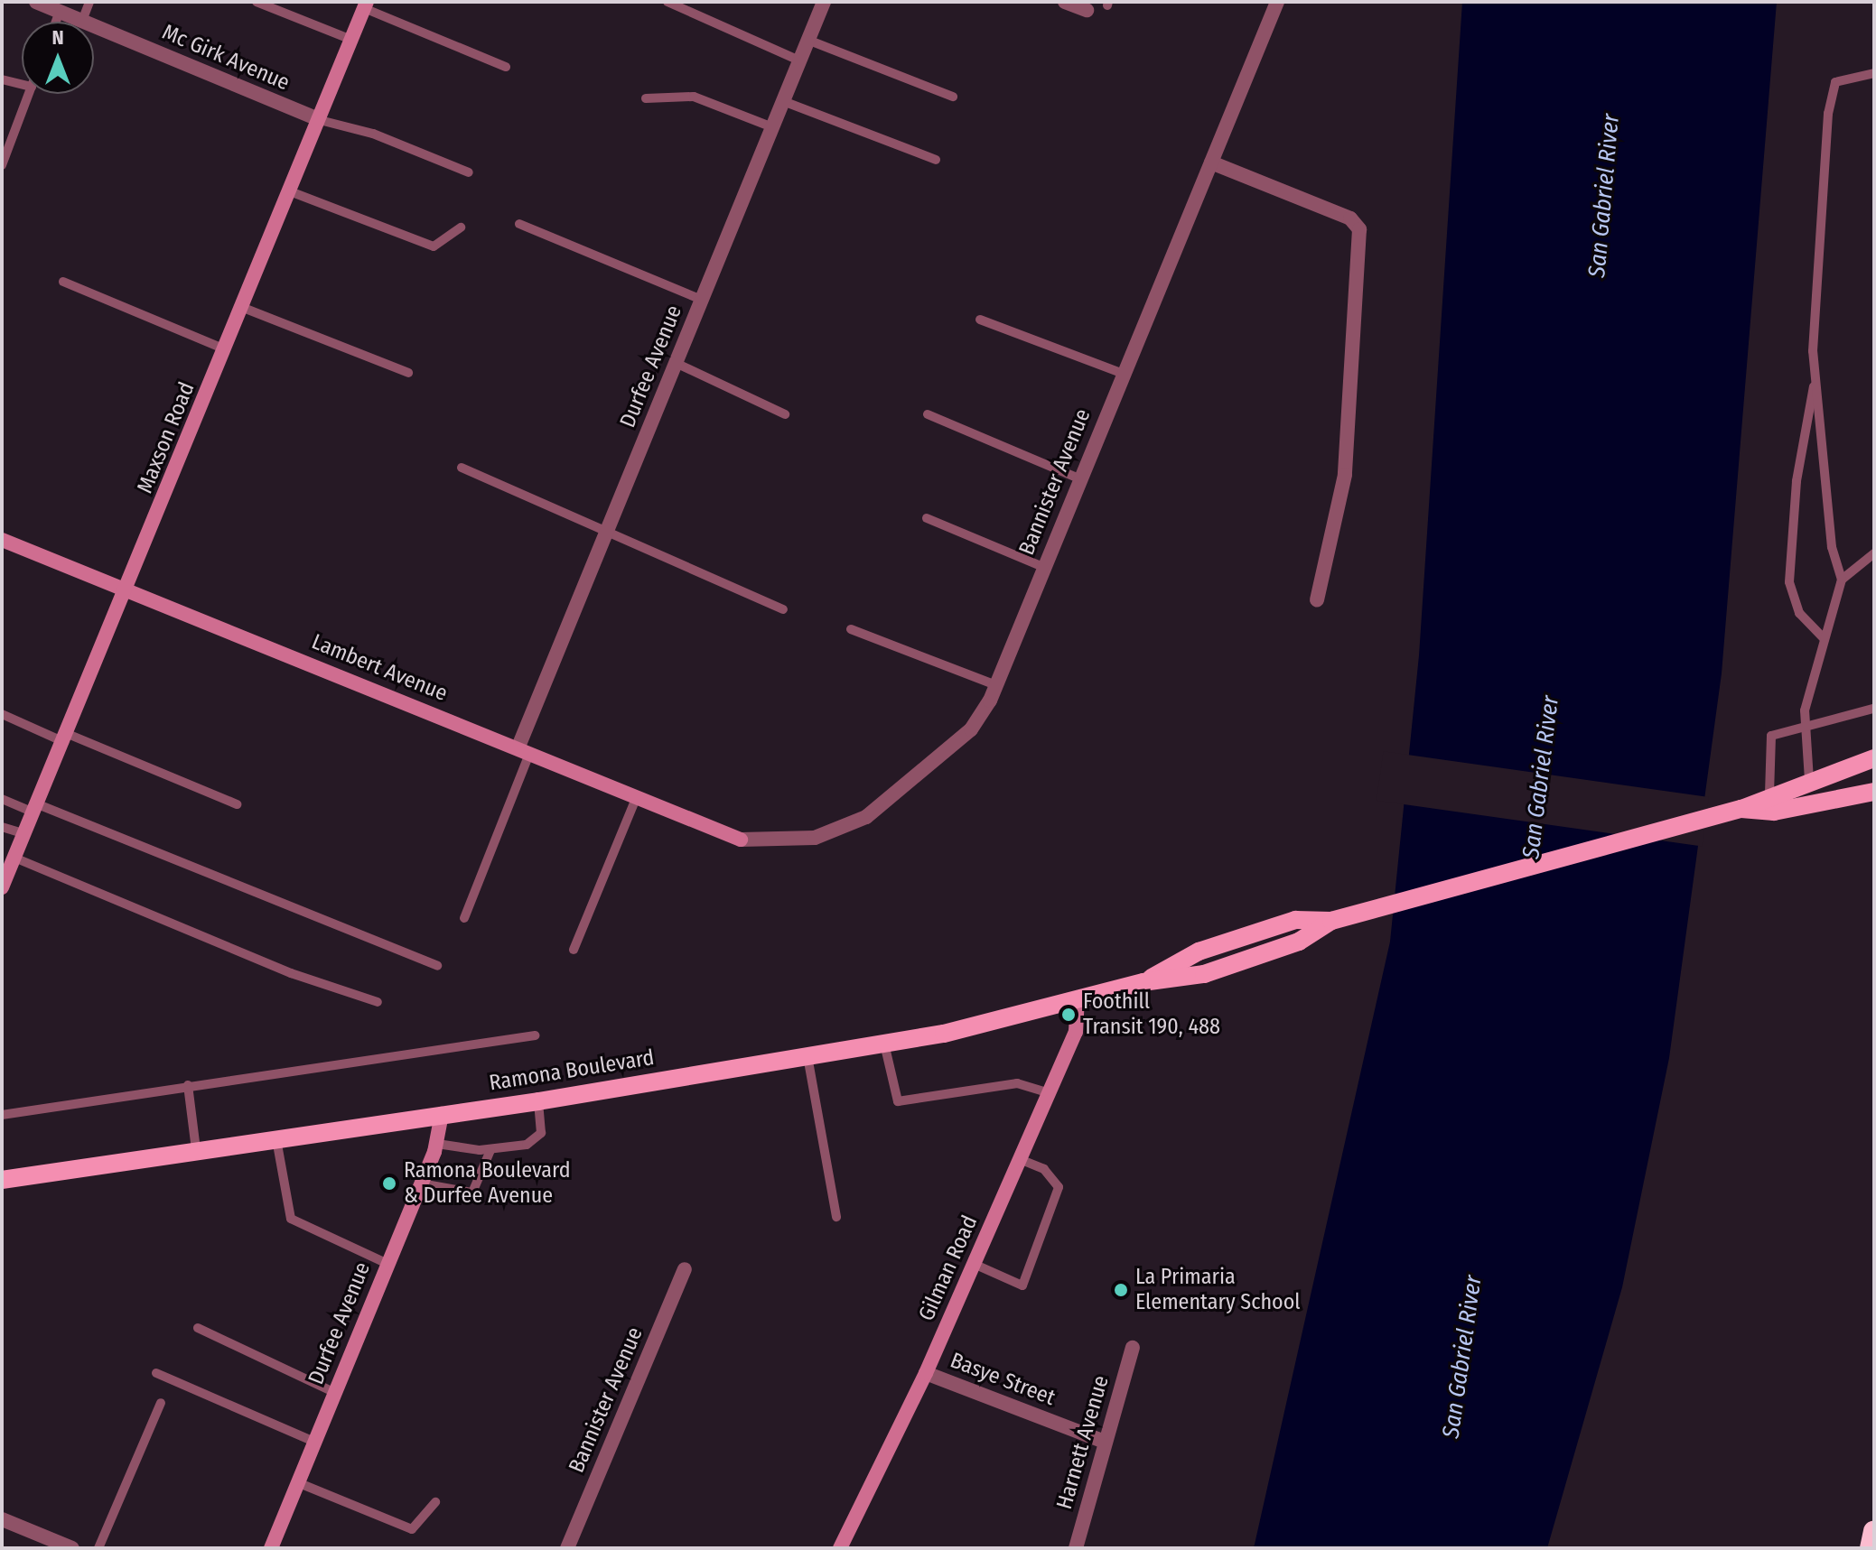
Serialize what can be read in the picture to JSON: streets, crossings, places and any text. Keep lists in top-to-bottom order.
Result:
{
  "streets": {
    "main road": ["Ramona Boulevard"],
    "street": [
      "Mc Girk Avenue",
      "Durfee Avenue",
      "Maxson Road",
      "Bannister Avenue",
      "Lambert Avenue",
      "Gilman Road",
      "Basye Street",
      "Harnett Avenue"
    ]
  },
  "crossings": [
    ["Mc Girk Avenue", "Maxson Road"],
    ["Durfee Avenue", "Lambert Avenue"],
    ["Durfee Avenue", "Ramona Boulevard"],
    ["Maxson Road", "Lambert Avenue"],
    ["Bannister Avenue", "Lambert Avenue"],
    ["Ramona Boulevard", "Gilman Road"],
    ["Gilman Road", "Basye Street"],
    ["Basye Street", "Harnett Avenue"]
  ],
  "water": ["San Gabriel River"],
  "places": ["Foothill Transit 190, 488", "Ramona Boulevard & Durfee Avenue", "La Primaria Elementary School"],
  "north": "top"
}
